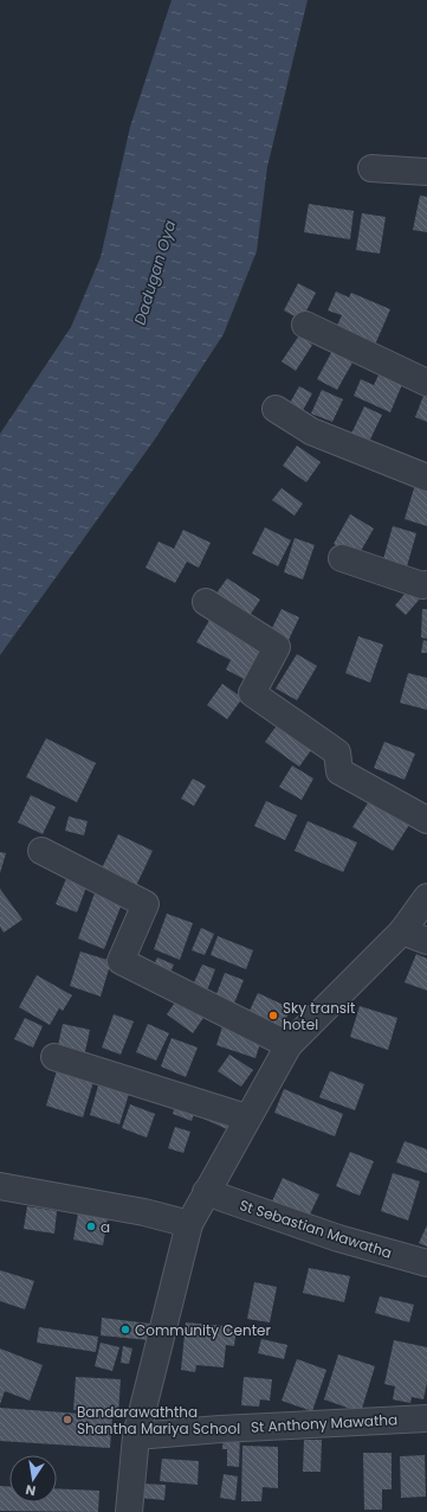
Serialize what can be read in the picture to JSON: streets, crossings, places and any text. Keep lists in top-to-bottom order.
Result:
{
  "streets": {
    "street": ["St Sebastian Mawatha", "St Anthony Mawatha"]
  },
  "water": ["Dadugan Oya"],
  "places": [
    "Sky transit hotel",
    "a",
    "Community Center",
    "Bandarawaththa Shantha Mariya School"
  ],
  "north": "bottom"
}
